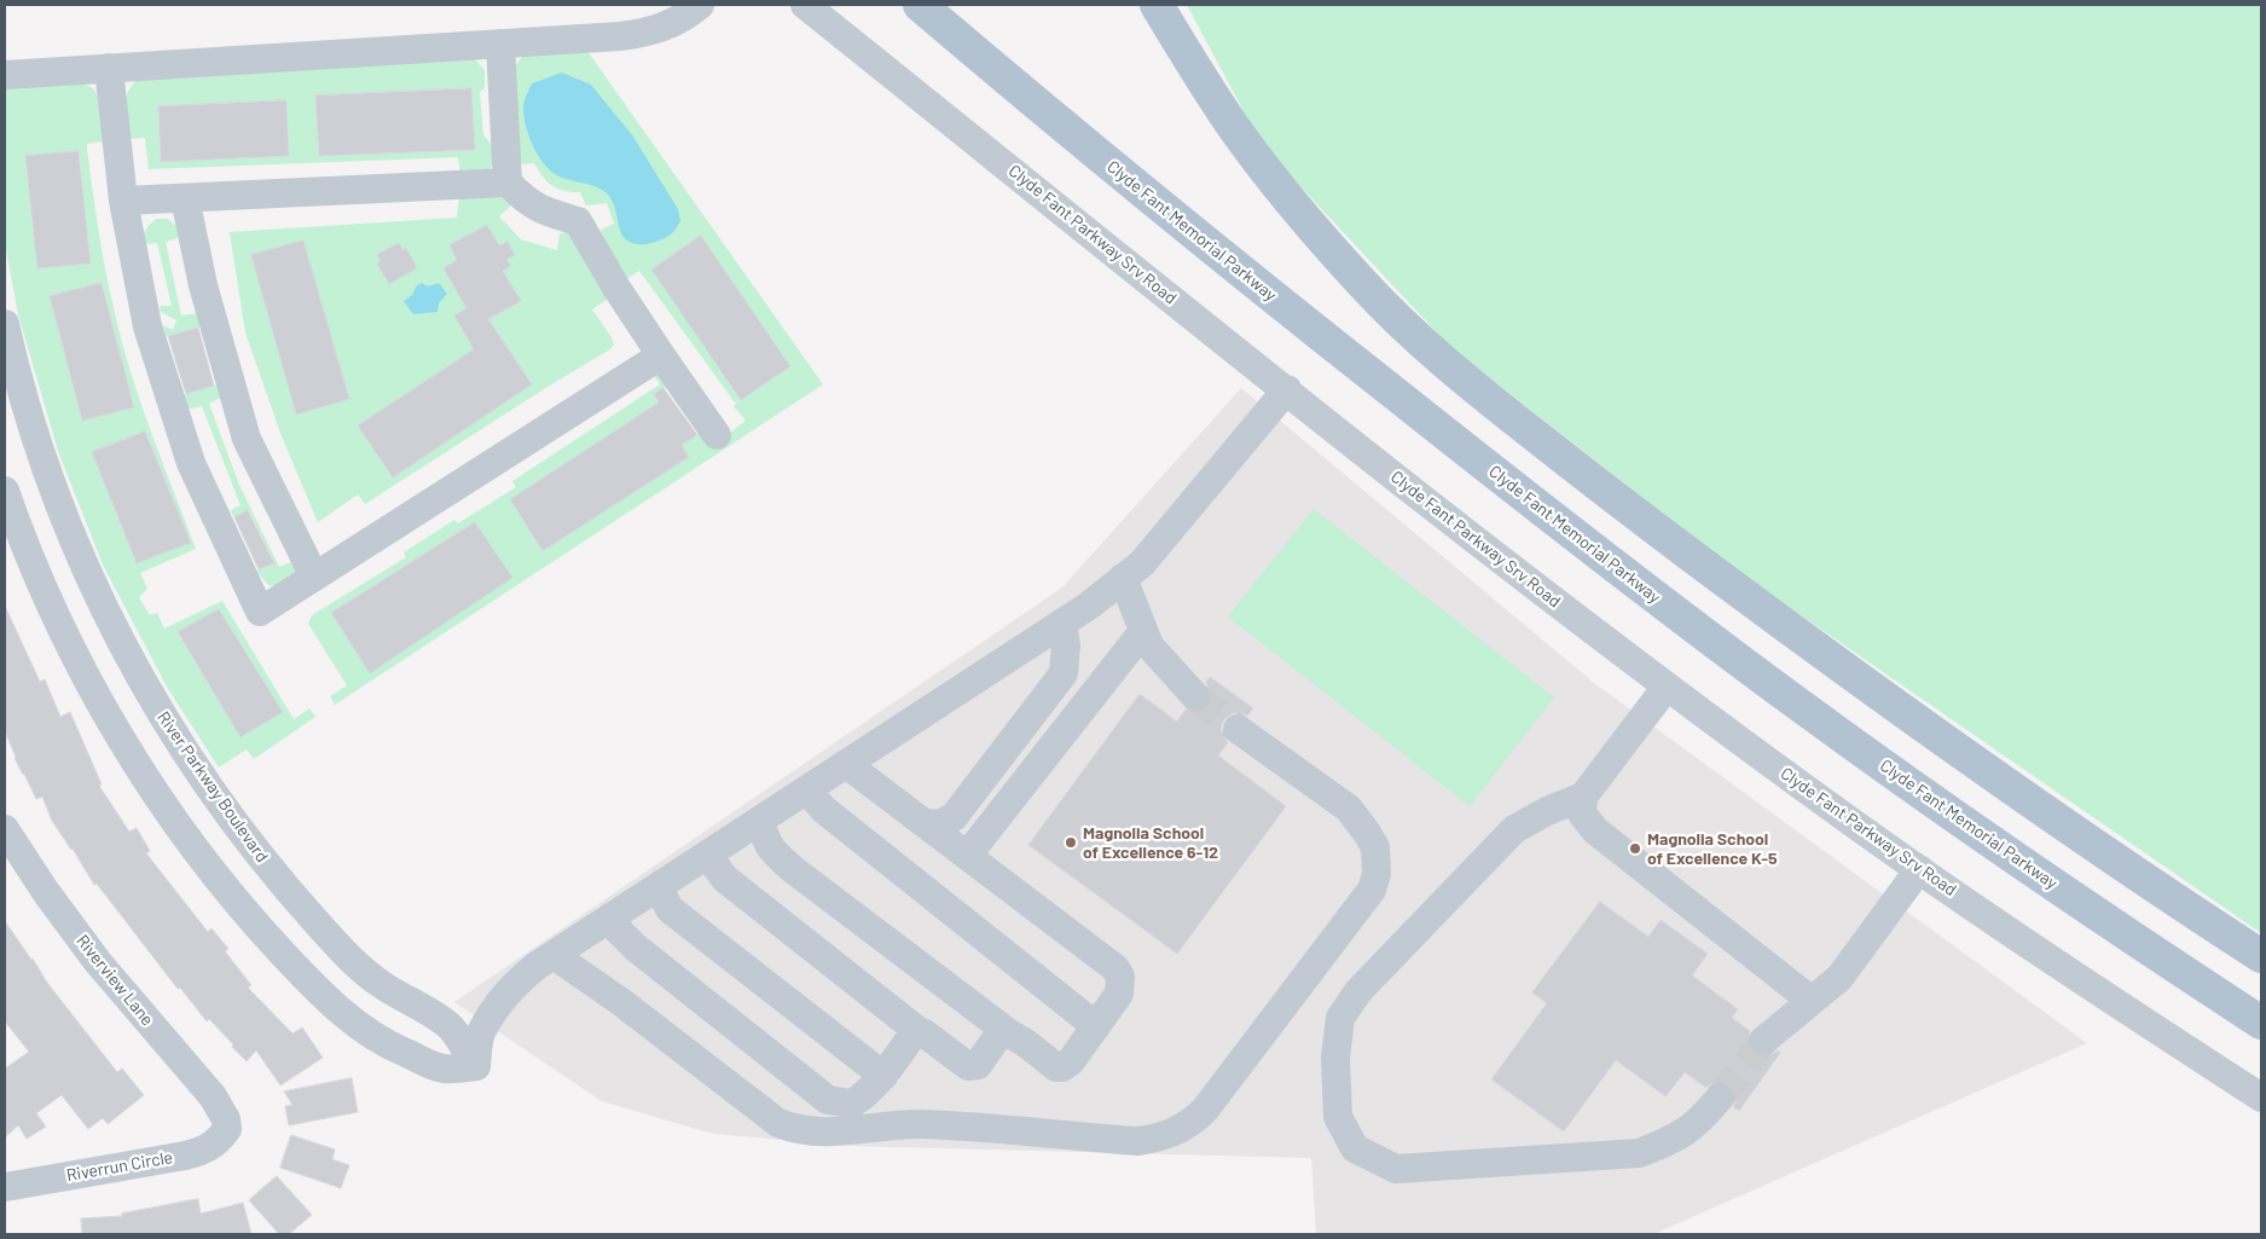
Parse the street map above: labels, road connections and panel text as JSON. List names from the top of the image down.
{
  "streets": {
    "main road": ["Clyde Fant Memorial Parkway"],
    "street": [
      "Clyde Fant Parkway Srv Road",
      "River Parkway Boulevard",
      "Riverview Lane",
      "Riverrun Circle"
    ]
  },
  "crossings": [
    ["Riverview Lane", "Riverrun Circle"]
  ],
  "places": ["Magnolia School of Excellence 6-12", "Magnolia School of Excellence K-5"]
}
